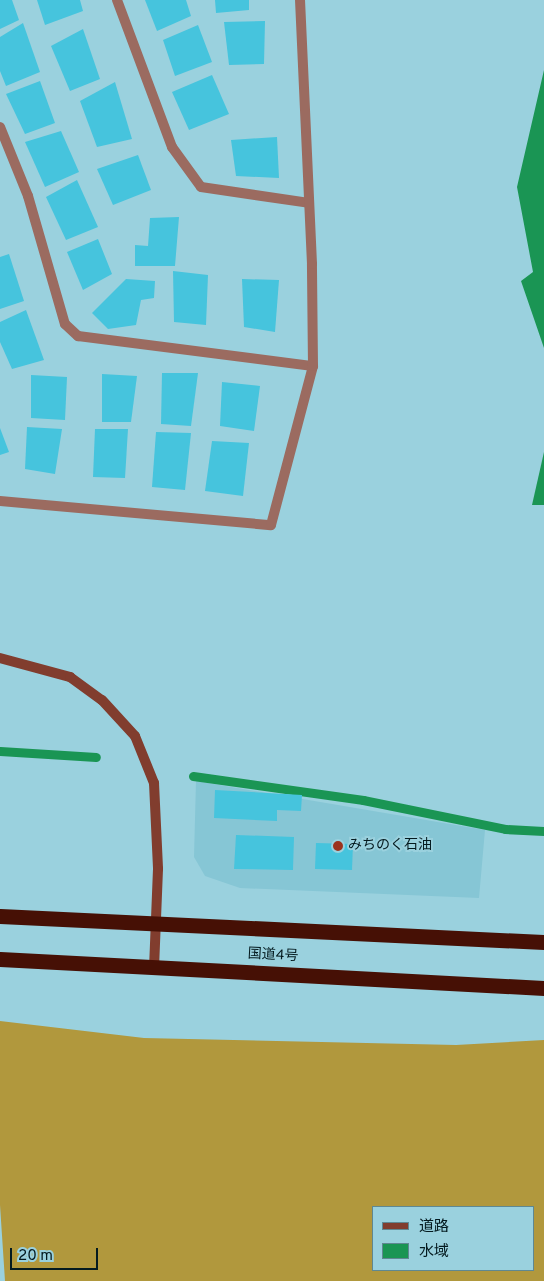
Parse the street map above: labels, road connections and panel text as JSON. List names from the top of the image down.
{
  "streets": {
    "highway": ["国道4号"]
  },
  "places": ["みちのく石油"],
  "legend": ["道路", "水域"],
  "scale_bar": "20 m"
}
